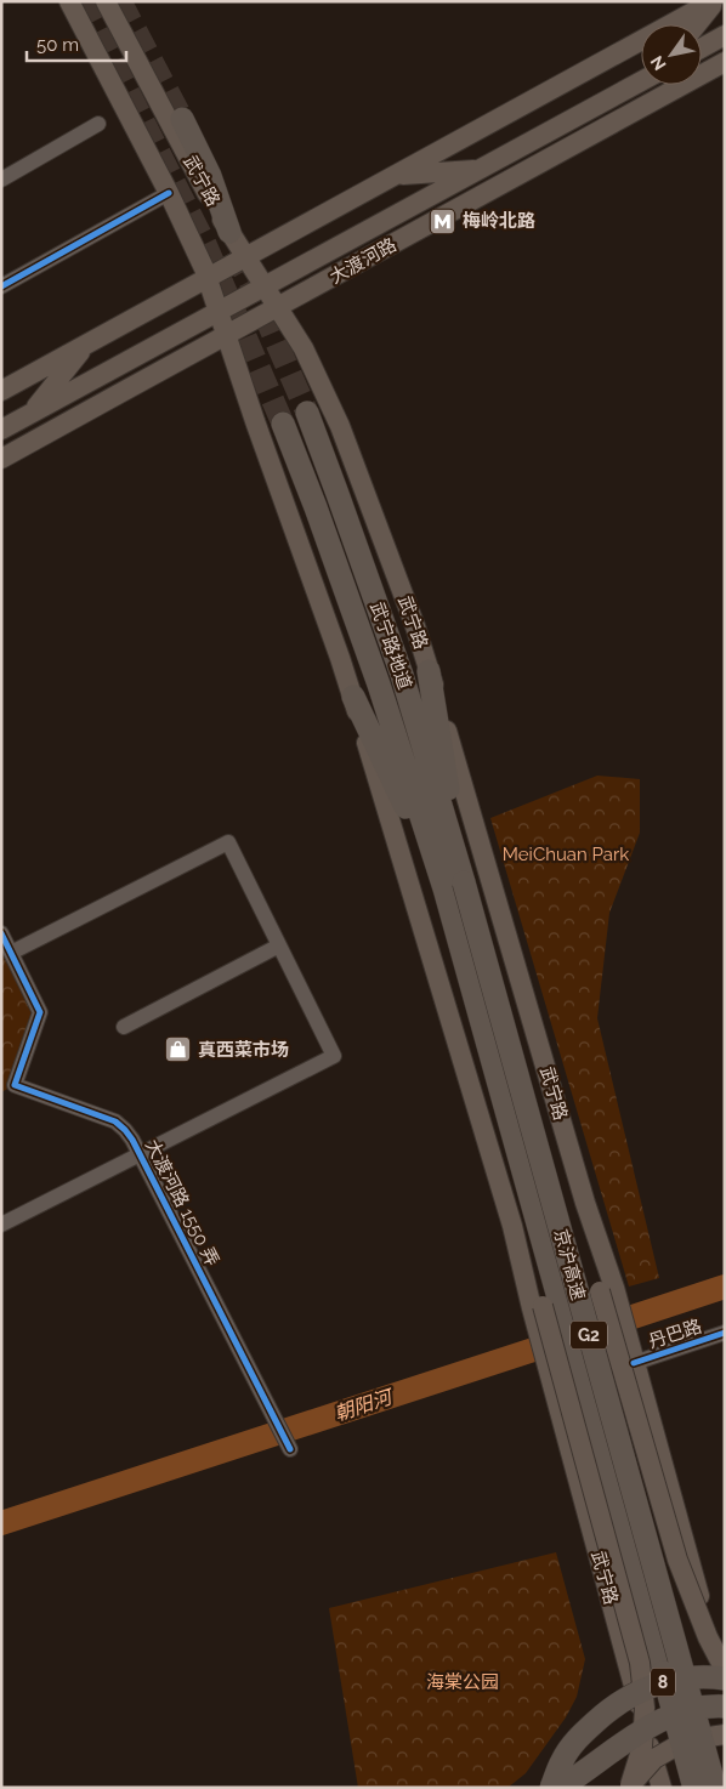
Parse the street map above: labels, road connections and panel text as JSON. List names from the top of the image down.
{
  "streets": {
    "highway": [
      "武宁路地道",
      "京沪高速",
      "G2",
      "8"
    ],
    "main road": ["武宁路", "大渡河路"],
    "street": ["大渡河路 1550 弄", "丹巴路"]
  },
  "crossings": [
    ["武宁路", "大渡河路"],
    ["武宁路地道", "京沪高速"]
  ],
  "water": ["朝阳河"],
  "parks": ["MeiChuan Park", "海棠公园"],
  "places": {
    "metro station": ["梅岭北路"],
    "shop": ["真西菜市场"]
  },
  "scale_bar": "50 m",
  "north": "bottom left"
}
